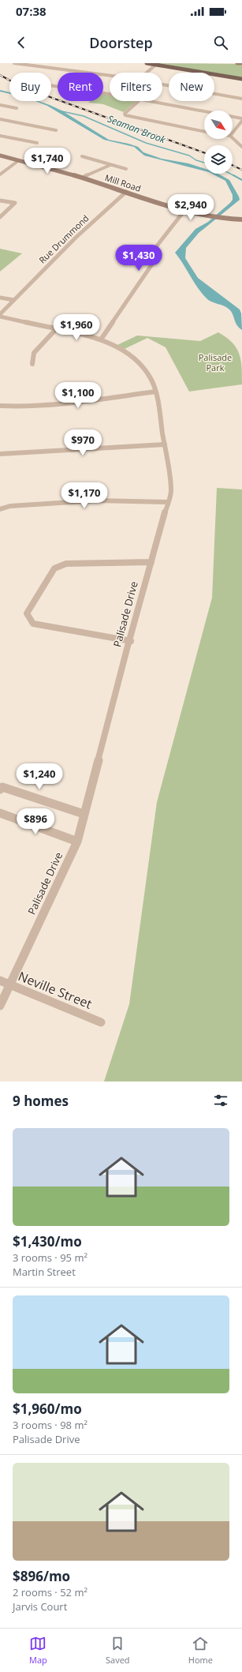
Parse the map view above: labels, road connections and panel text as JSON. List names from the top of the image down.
{
  "streets": {
    "street": [
      "Mill Road",
      "Rue Drummond",
      "Palisade Drive",
      "Neville Street"
    ]
  },
  "crossings": [
    ["Mill Road", "Rue Drummond"],
    ["Palisade Drive", "Neville Street"]
  ],
  "water": ["Seaman Brook"],
  "parks": ["Palisade Park"],
  "north": "bottom right",
  "page": {
    "status": "07:38",
    "header": "Doorstep",
    "chip": [
      "Buy",
      "Rent",
      "Filters",
      "New"
    ],
    "price": [
      "$1,740",
      "$2,940",
      "$1,430",
      "$1,960",
      "$1,100",
      "$970",
      "$1,170",
      "$1,240",
      "$896"
    ],
    "heading": "9 homes",
    "list": [
      {
        "name": "$1,430/mo",
        "note": "3 rooms · 95 m² · Martin Street"
      },
      {
        "name": "$1,960/mo",
        "note": "3 rooms · 98 m² · Palisade Drive"
      },
      {
        "name": "$896/mo",
        "note": "2 rooms · 52 m² · Jarvis Court"
      }
    ],
    "tabs": ["Map", "Saved", "Home"]
  }
}
